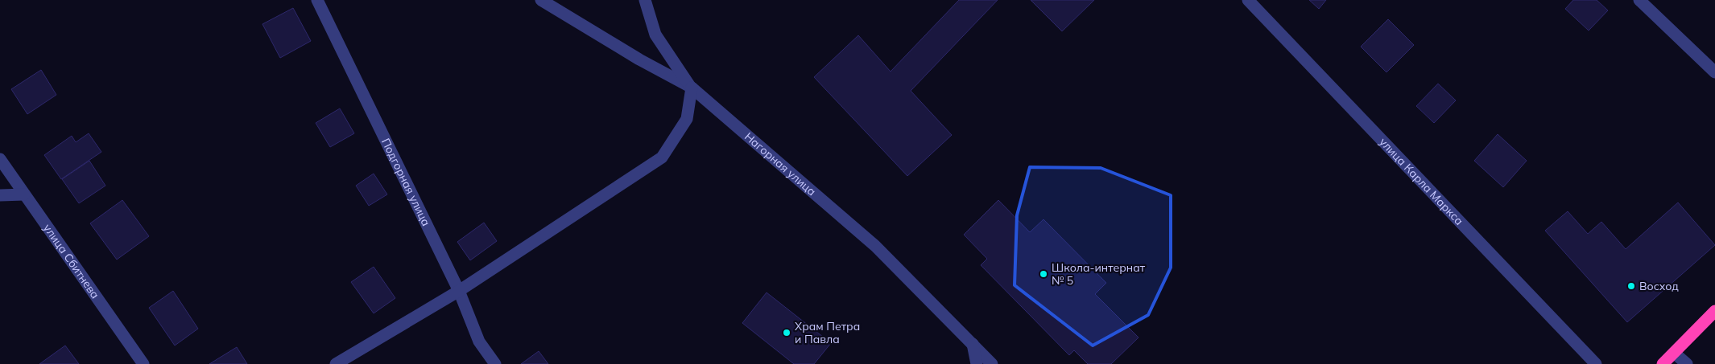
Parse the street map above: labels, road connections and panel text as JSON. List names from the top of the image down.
{
  "streets": {
    "street": [
      "Нагорная улица",
      "улица Карла Маркса",
      "Подгорная улица",
      "улица Сбитнева"
    ]
  },
  "places": ["Школа-интернат № 5", "Восход", "Храм Петра и Павла"]
}
